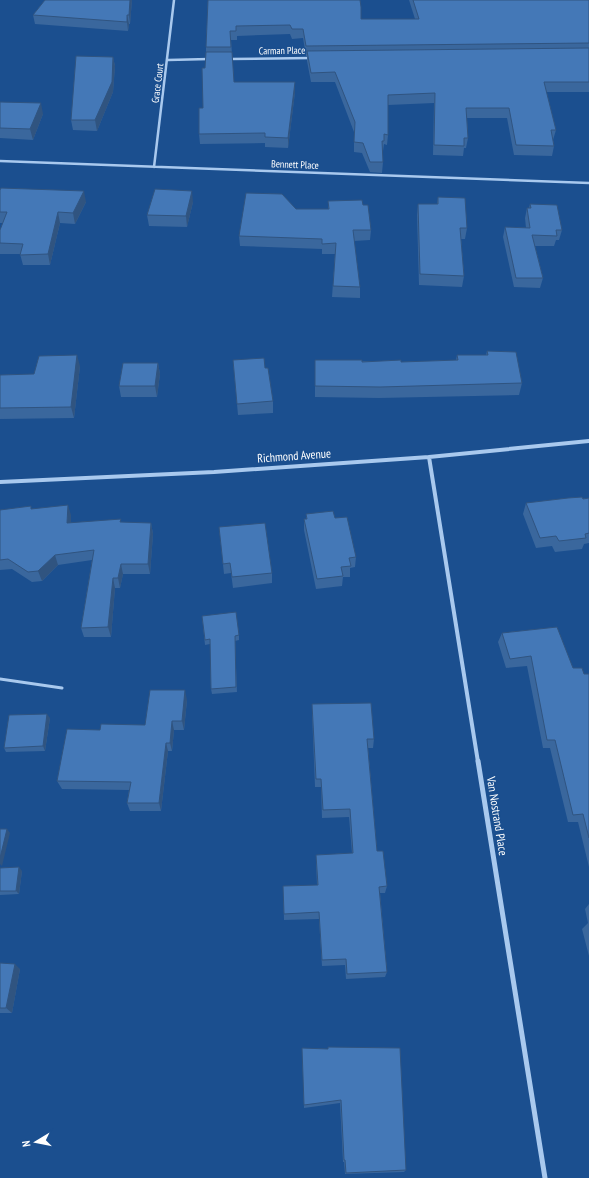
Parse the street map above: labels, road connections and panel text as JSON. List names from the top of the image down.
{
  "streets": {
    "street": [
      "Carman Place",
      "Grace Court",
      "Bennett Place",
      "Richmond Avenue",
      "Van Nostrand Place"
    ]
  },
  "crossings": [
    ["Grace Court", "Bennett Place"],
    ["Richmond Avenue", "Van Nostrand Place"]
  ],
  "north": "left"
}
